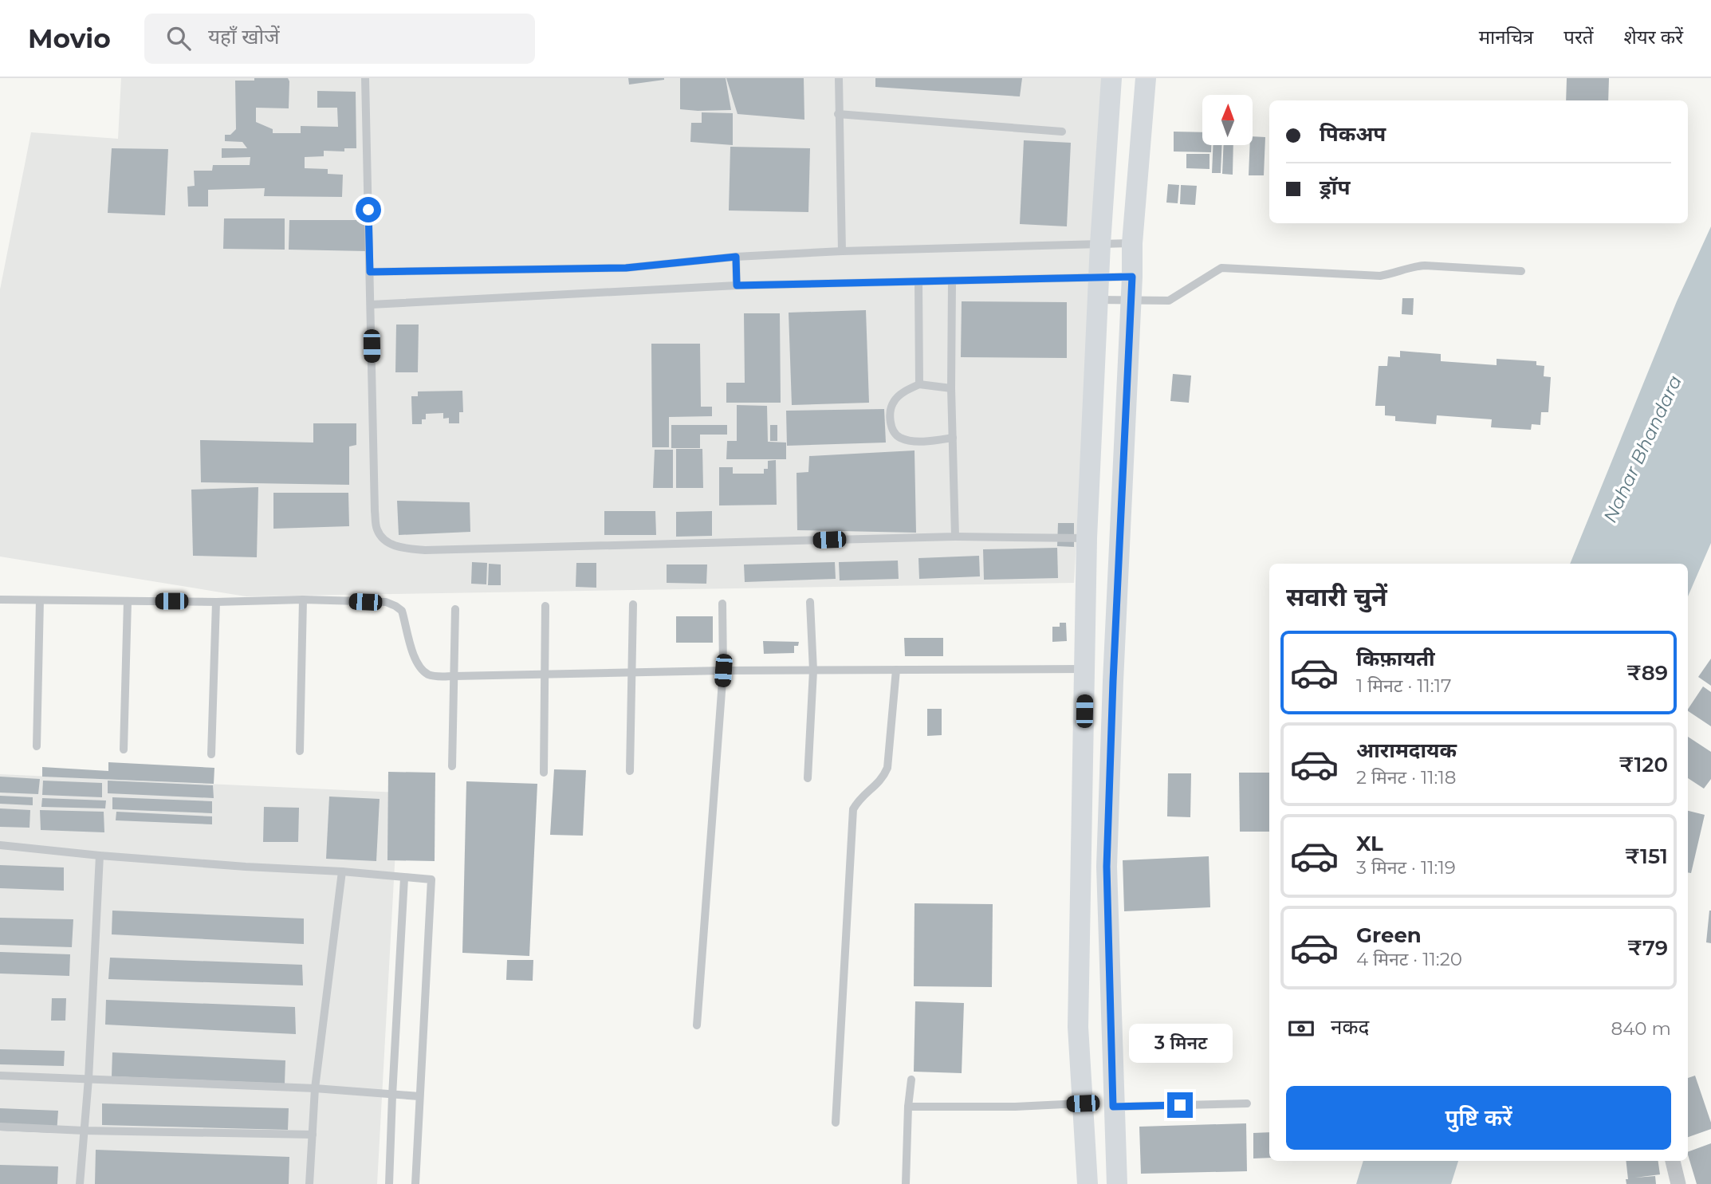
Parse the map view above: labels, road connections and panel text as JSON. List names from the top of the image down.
{
  "water": ["Nahar Bhandara"],
  "north": "top",
  "page": {
    "header": "Movio",
    "search": "यहाँ खोजें",
    "nav": ["मानचित्र", "परतें", "शेयर करें"],
    "banner": ["पिकअप", "ड्रॉप"],
    "heading": "सवारी चुनें",
    "list": [
      {
        "name": "किफ़ायती",
        "note": "1 मिनट · 11:17",
        "value": "₹89"
      },
      {
        "name": "आरामदायक",
        "note": "2 मिनट · 11:18",
        "value": "₹120"
      },
      {
        "name": "XL",
        "note": "3 मिनट · 11:19",
        "value": "₹151"
      },
      {
        "name": "Green",
        "note": "4 मिनट · 11:20",
        "value": "₹79"
      }
    ],
    "pay": ["नकद", "840 m"],
    "bubble": "3 मिनट",
    "buttons": "पुष्टि करें"
  }
}
